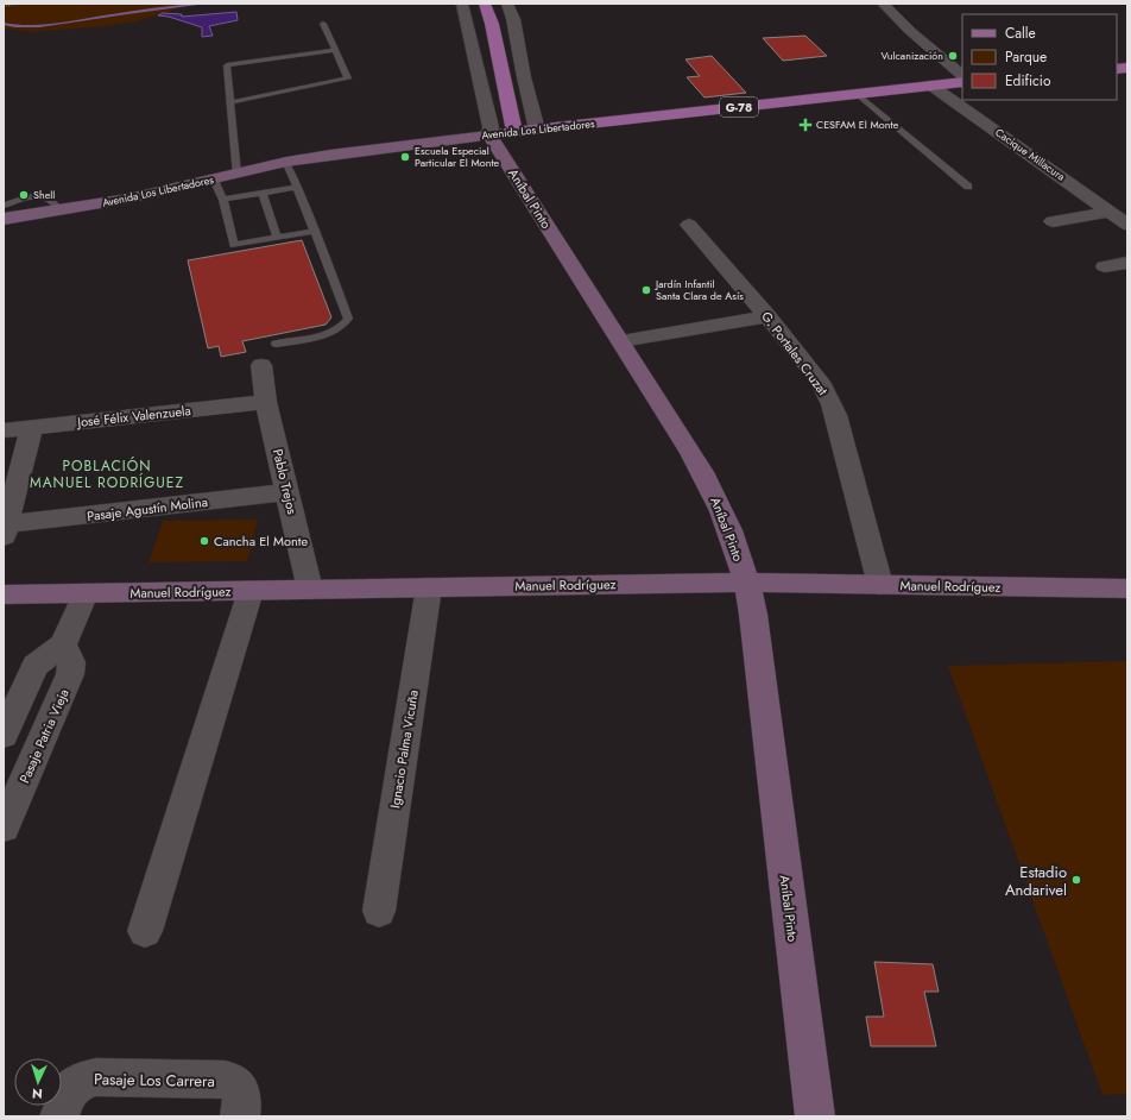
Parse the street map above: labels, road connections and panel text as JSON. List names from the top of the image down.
{
  "streets": {
    "main road": ["G-78", "Avenida Los Libertadores"],
    "street": [
      "Cacique Millacura",
      "Aníbal Pinto",
      "G. Portales Cruzat",
      "José Félix Valenzuela",
      "Pablo Trejos",
      "Pasaje Agustín Molina",
      "Manuel Rodríguez",
      "Pasaje Patria Vieja",
      "Ignacio Palma Vicuña",
      "Pasaje Los Carrera"
    ]
  },
  "crossings": [
    ["Avenida Los Libertadores", "Cacique Millacura"],
    ["Avenida Los Libertadores", "Aníbal Pinto"],
    ["Aníbal Pinto", "Manuel Rodríguez"],
    ["G. Portales Cruzat", "Manuel Rodríguez"],
    ["José Félix Valenzuela", "Pablo Trejos"],
    ["Pablo Trejos", "Pasaje Agustín Molina"],
    ["Pablo Trejos", "Manuel Rodríguez"],
    ["Manuel Rodríguez", "Ignacio Palma Vicuña"]
  ],
  "districts": ["POBLACIÓN MANUEL RODRÍGUEZ"],
  "places": {
    "other": [
      "Vulcanización",
      "Escuela Especial Particular El Monte",
      "Shell",
      "Jardín Infantil Santa Clara de Asís",
      "Cancha El Monte",
      "Estadio Andarivel"
    ],
    "health": ["CESFAM El Monte"]
  },
  "legend": ["Calle", "Parque", "Edificio"],
  "north": "bottom"
}
